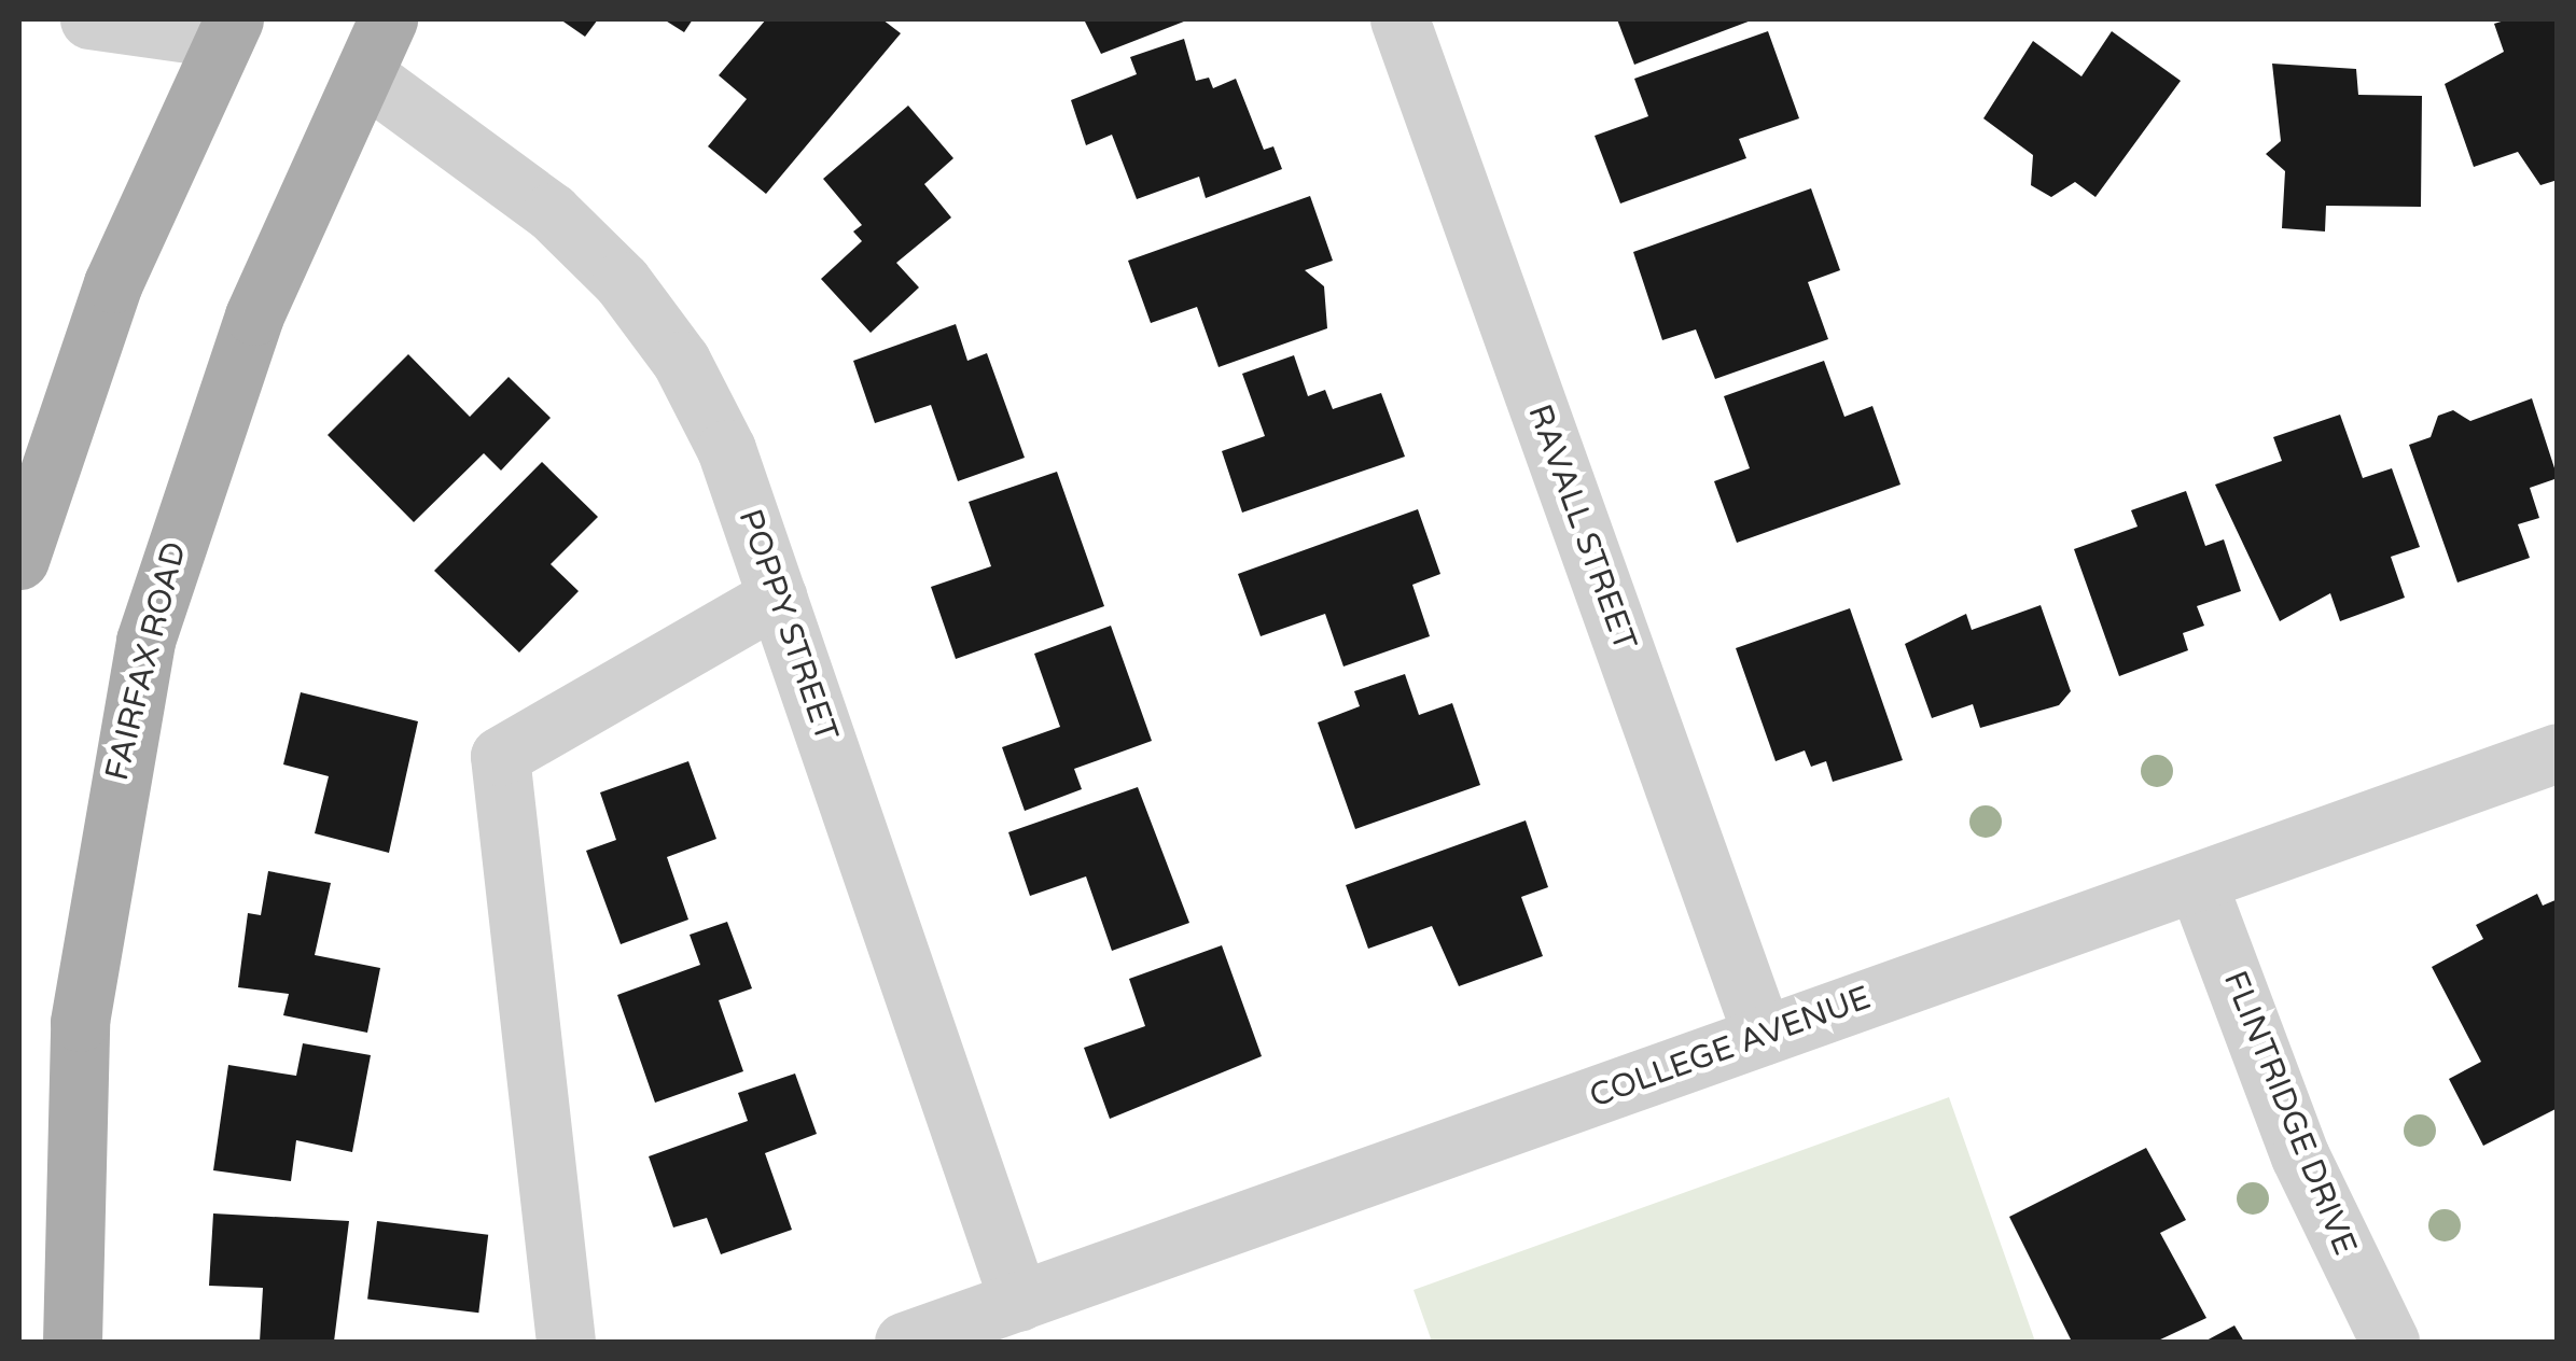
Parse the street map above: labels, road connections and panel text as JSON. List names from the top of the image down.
{
  "streets": {
    "main road": ["FAIRFAX ROAD"],
    "street": [
      "RAVALL STREET",
      "POPPY STREET",
      "COLLEGE AVENUE",
      "FLINTRIDGE DRIVE"
    ]
  },
  "crossings": [
    ["RAVALL STREET", "COLLEGE AVENUE"],
    ["POPPY STREET", "FAIRFAX ROAD"],
    ["POPPY STREET", "COLLEGE AVENUE"],
    ["COLLEGE AVENUE", "FLINTRIDGE DRIVE"]
  ]
}
